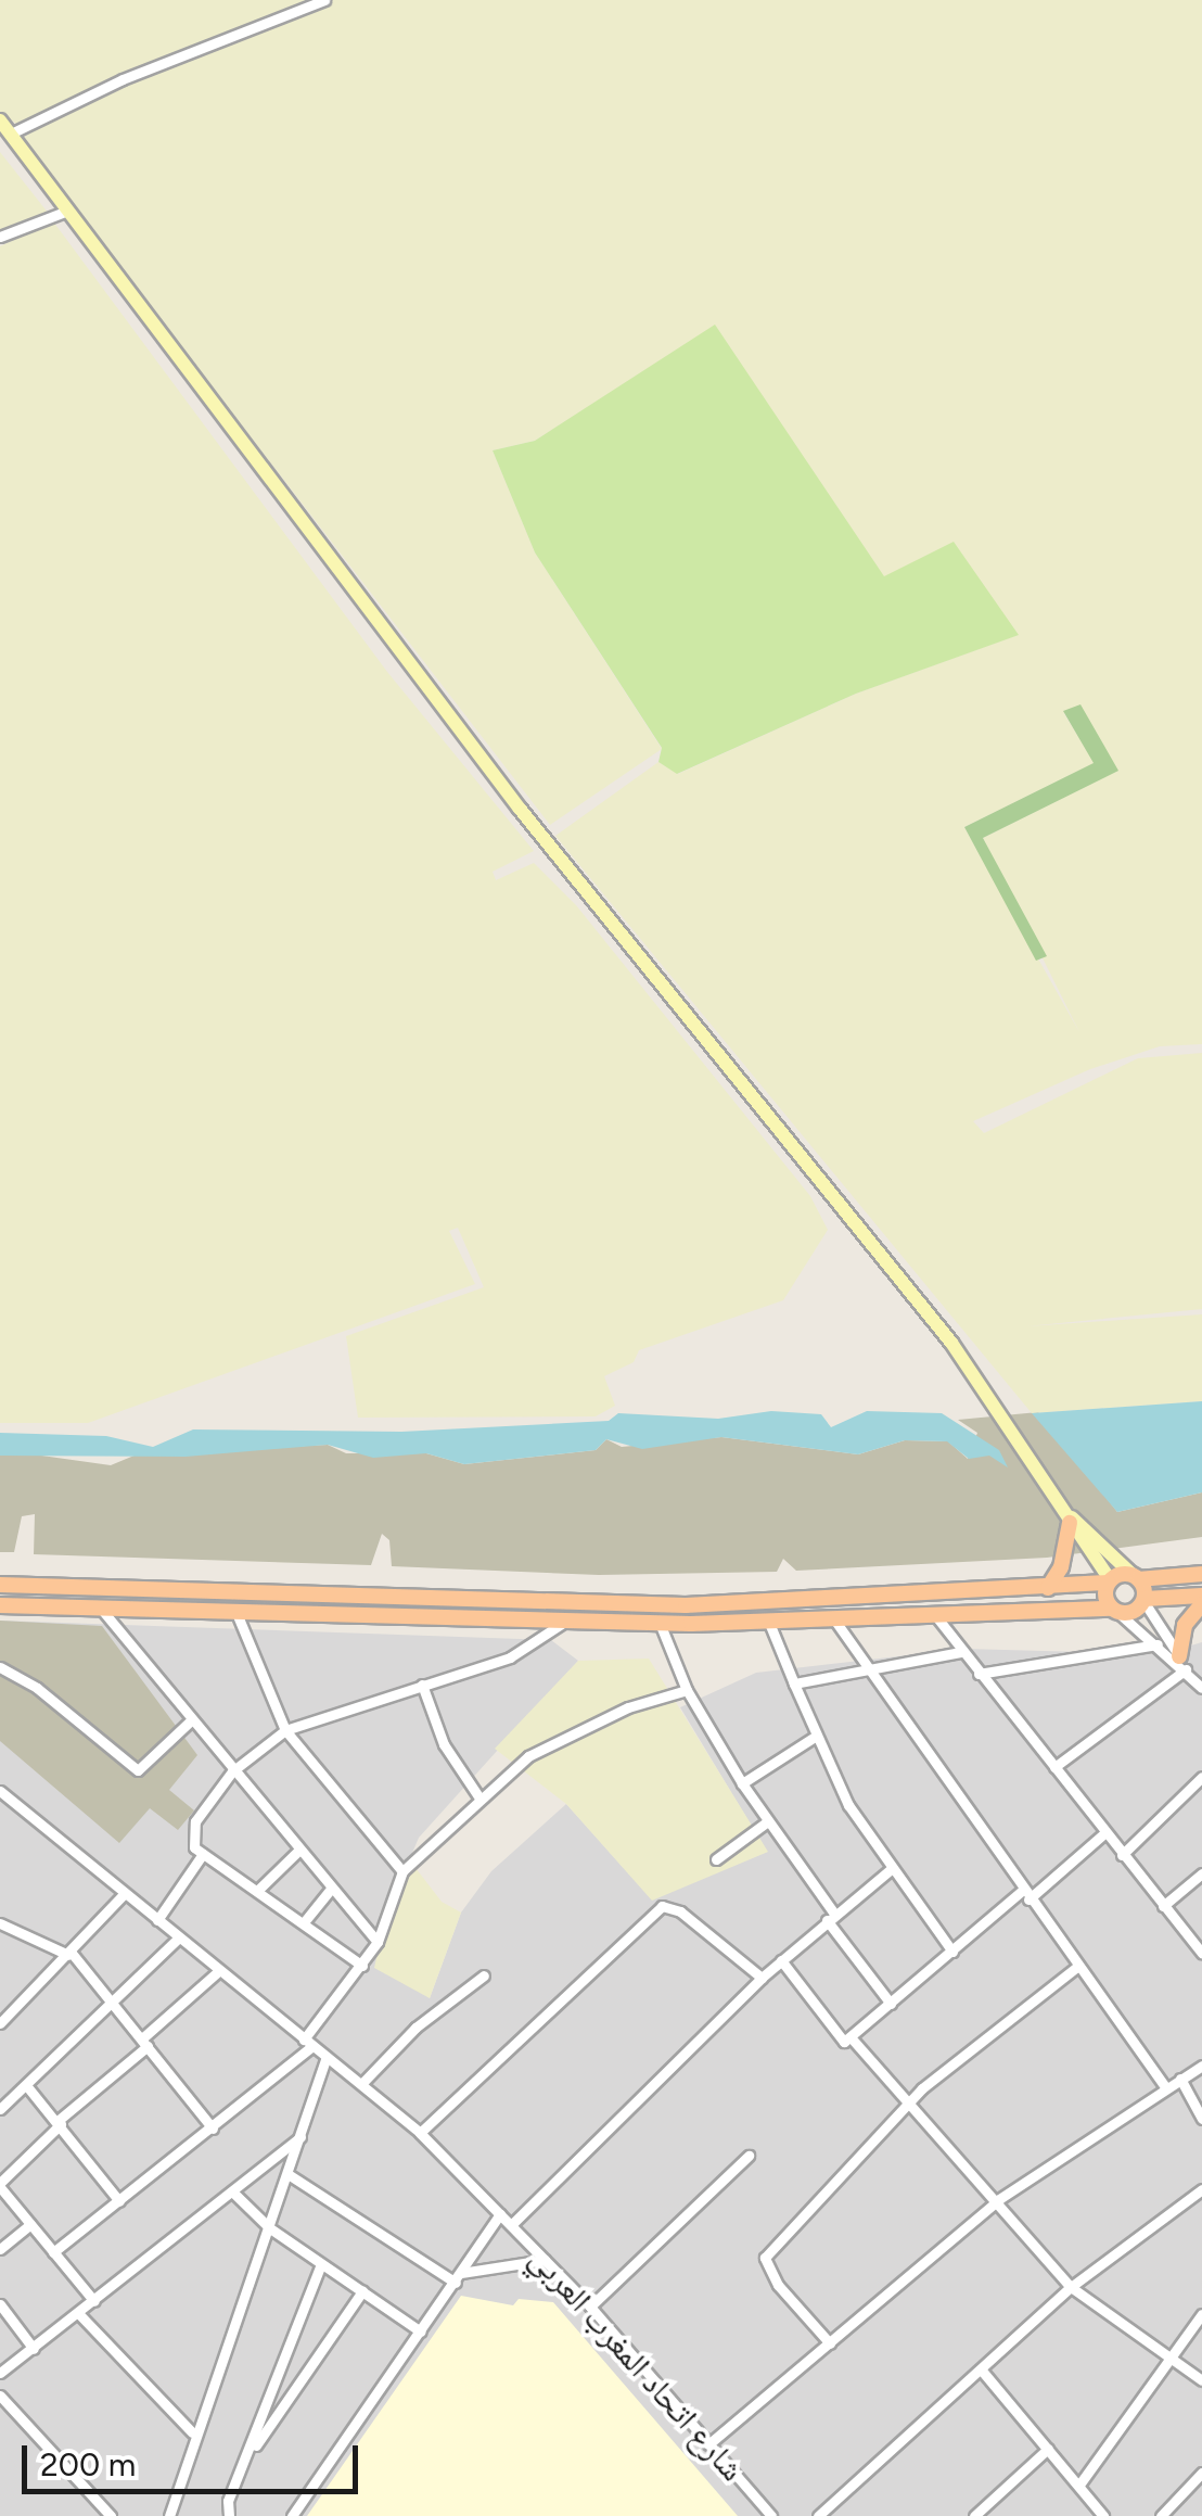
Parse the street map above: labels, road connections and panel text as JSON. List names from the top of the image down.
{
  "streets": {
    "street": ["شارع اتحاد المغرب العربي"]
  },
  "scale_bar": "200 m"
}
